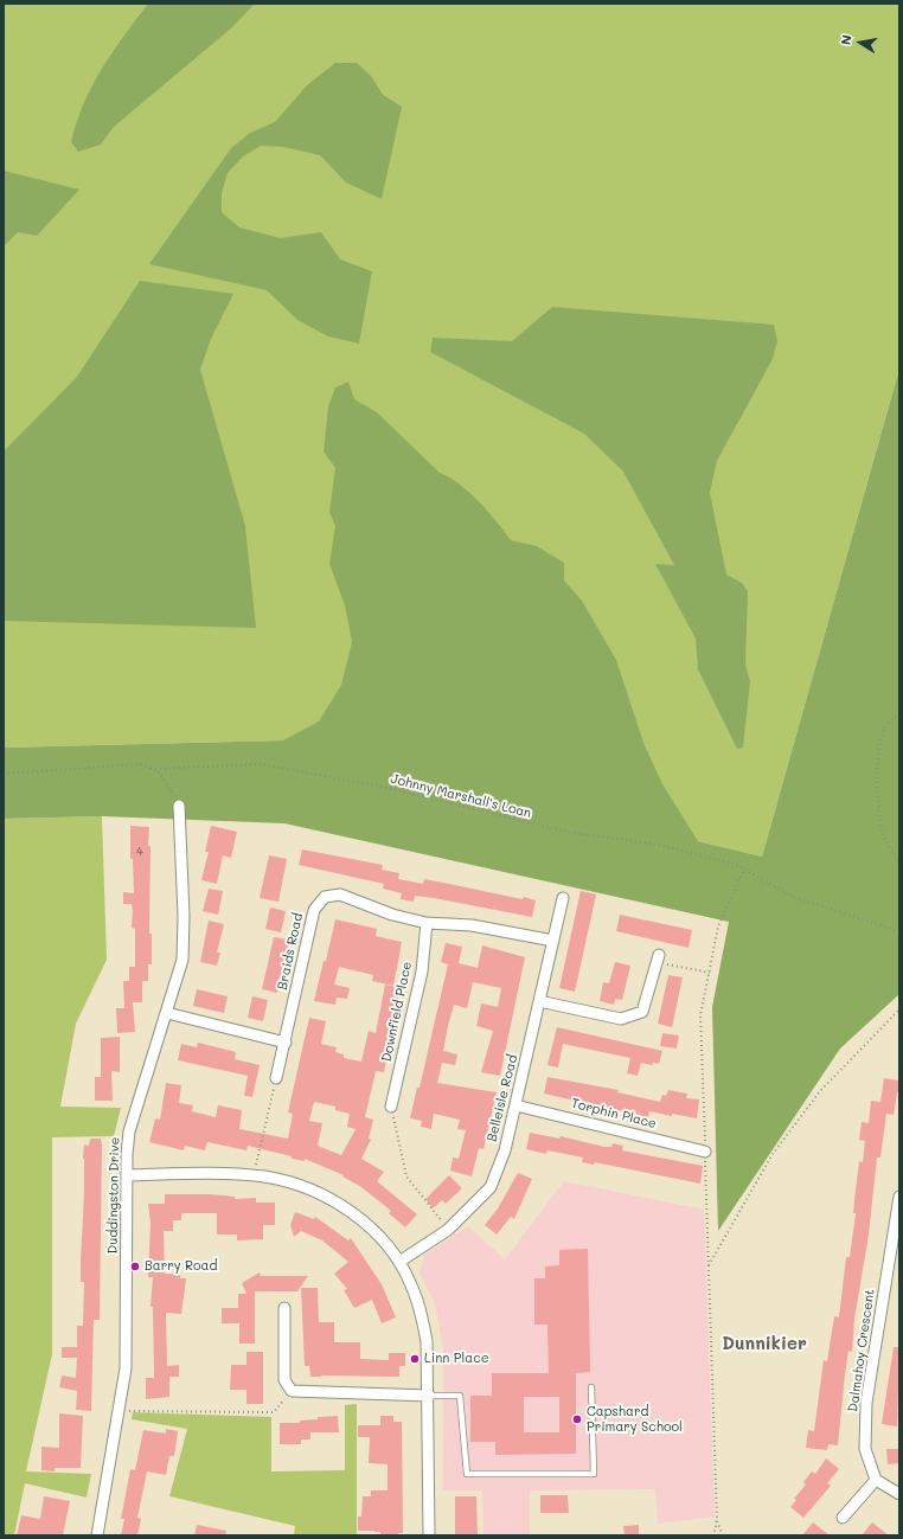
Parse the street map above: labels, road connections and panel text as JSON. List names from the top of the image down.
{
  "streets": {
    "street": [
      "Braids Road",
      "Downfield Place",
      "Belleisle Road",
      "Torphin Place",
      "Duddingston Drive",
      "Dalmahoy Crescent"
    ],
    "path": ["Johnny Marshall's Loan"]
  },
  "crossings": [
    ["Braids Road", "Downfield Place"],
    ["Braids Road", "Belleisle Road"],
    ["Belleisle Road", "Torphin Place"]
  ],
  "districts": ["Dunnikier"],
  "places": ["Barry Road", "Linn Place", "Capshard Primary School"],
  "house_numbers": ["4"],
  "north": "left"
}
